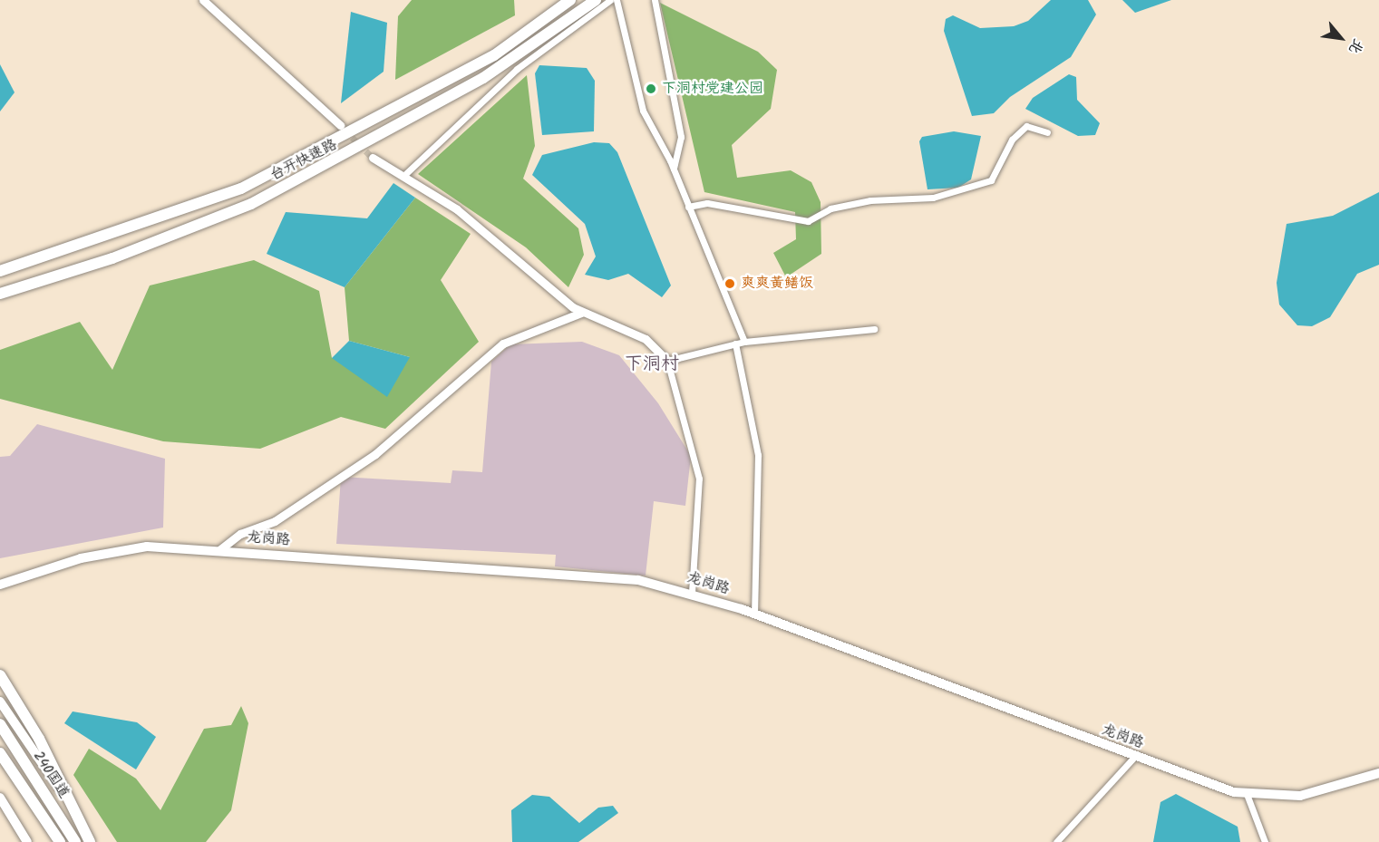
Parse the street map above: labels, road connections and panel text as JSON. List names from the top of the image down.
{
  "streets": {
    "highway": ["台开快速路", "240国道"],
    "main road": ["龙岗路"]
  },
  "districts": ["下洞村"],
  "places": ["下洞村党建公园", "爽爽黄鳝饭"],
  "north": "bottom right"
}
